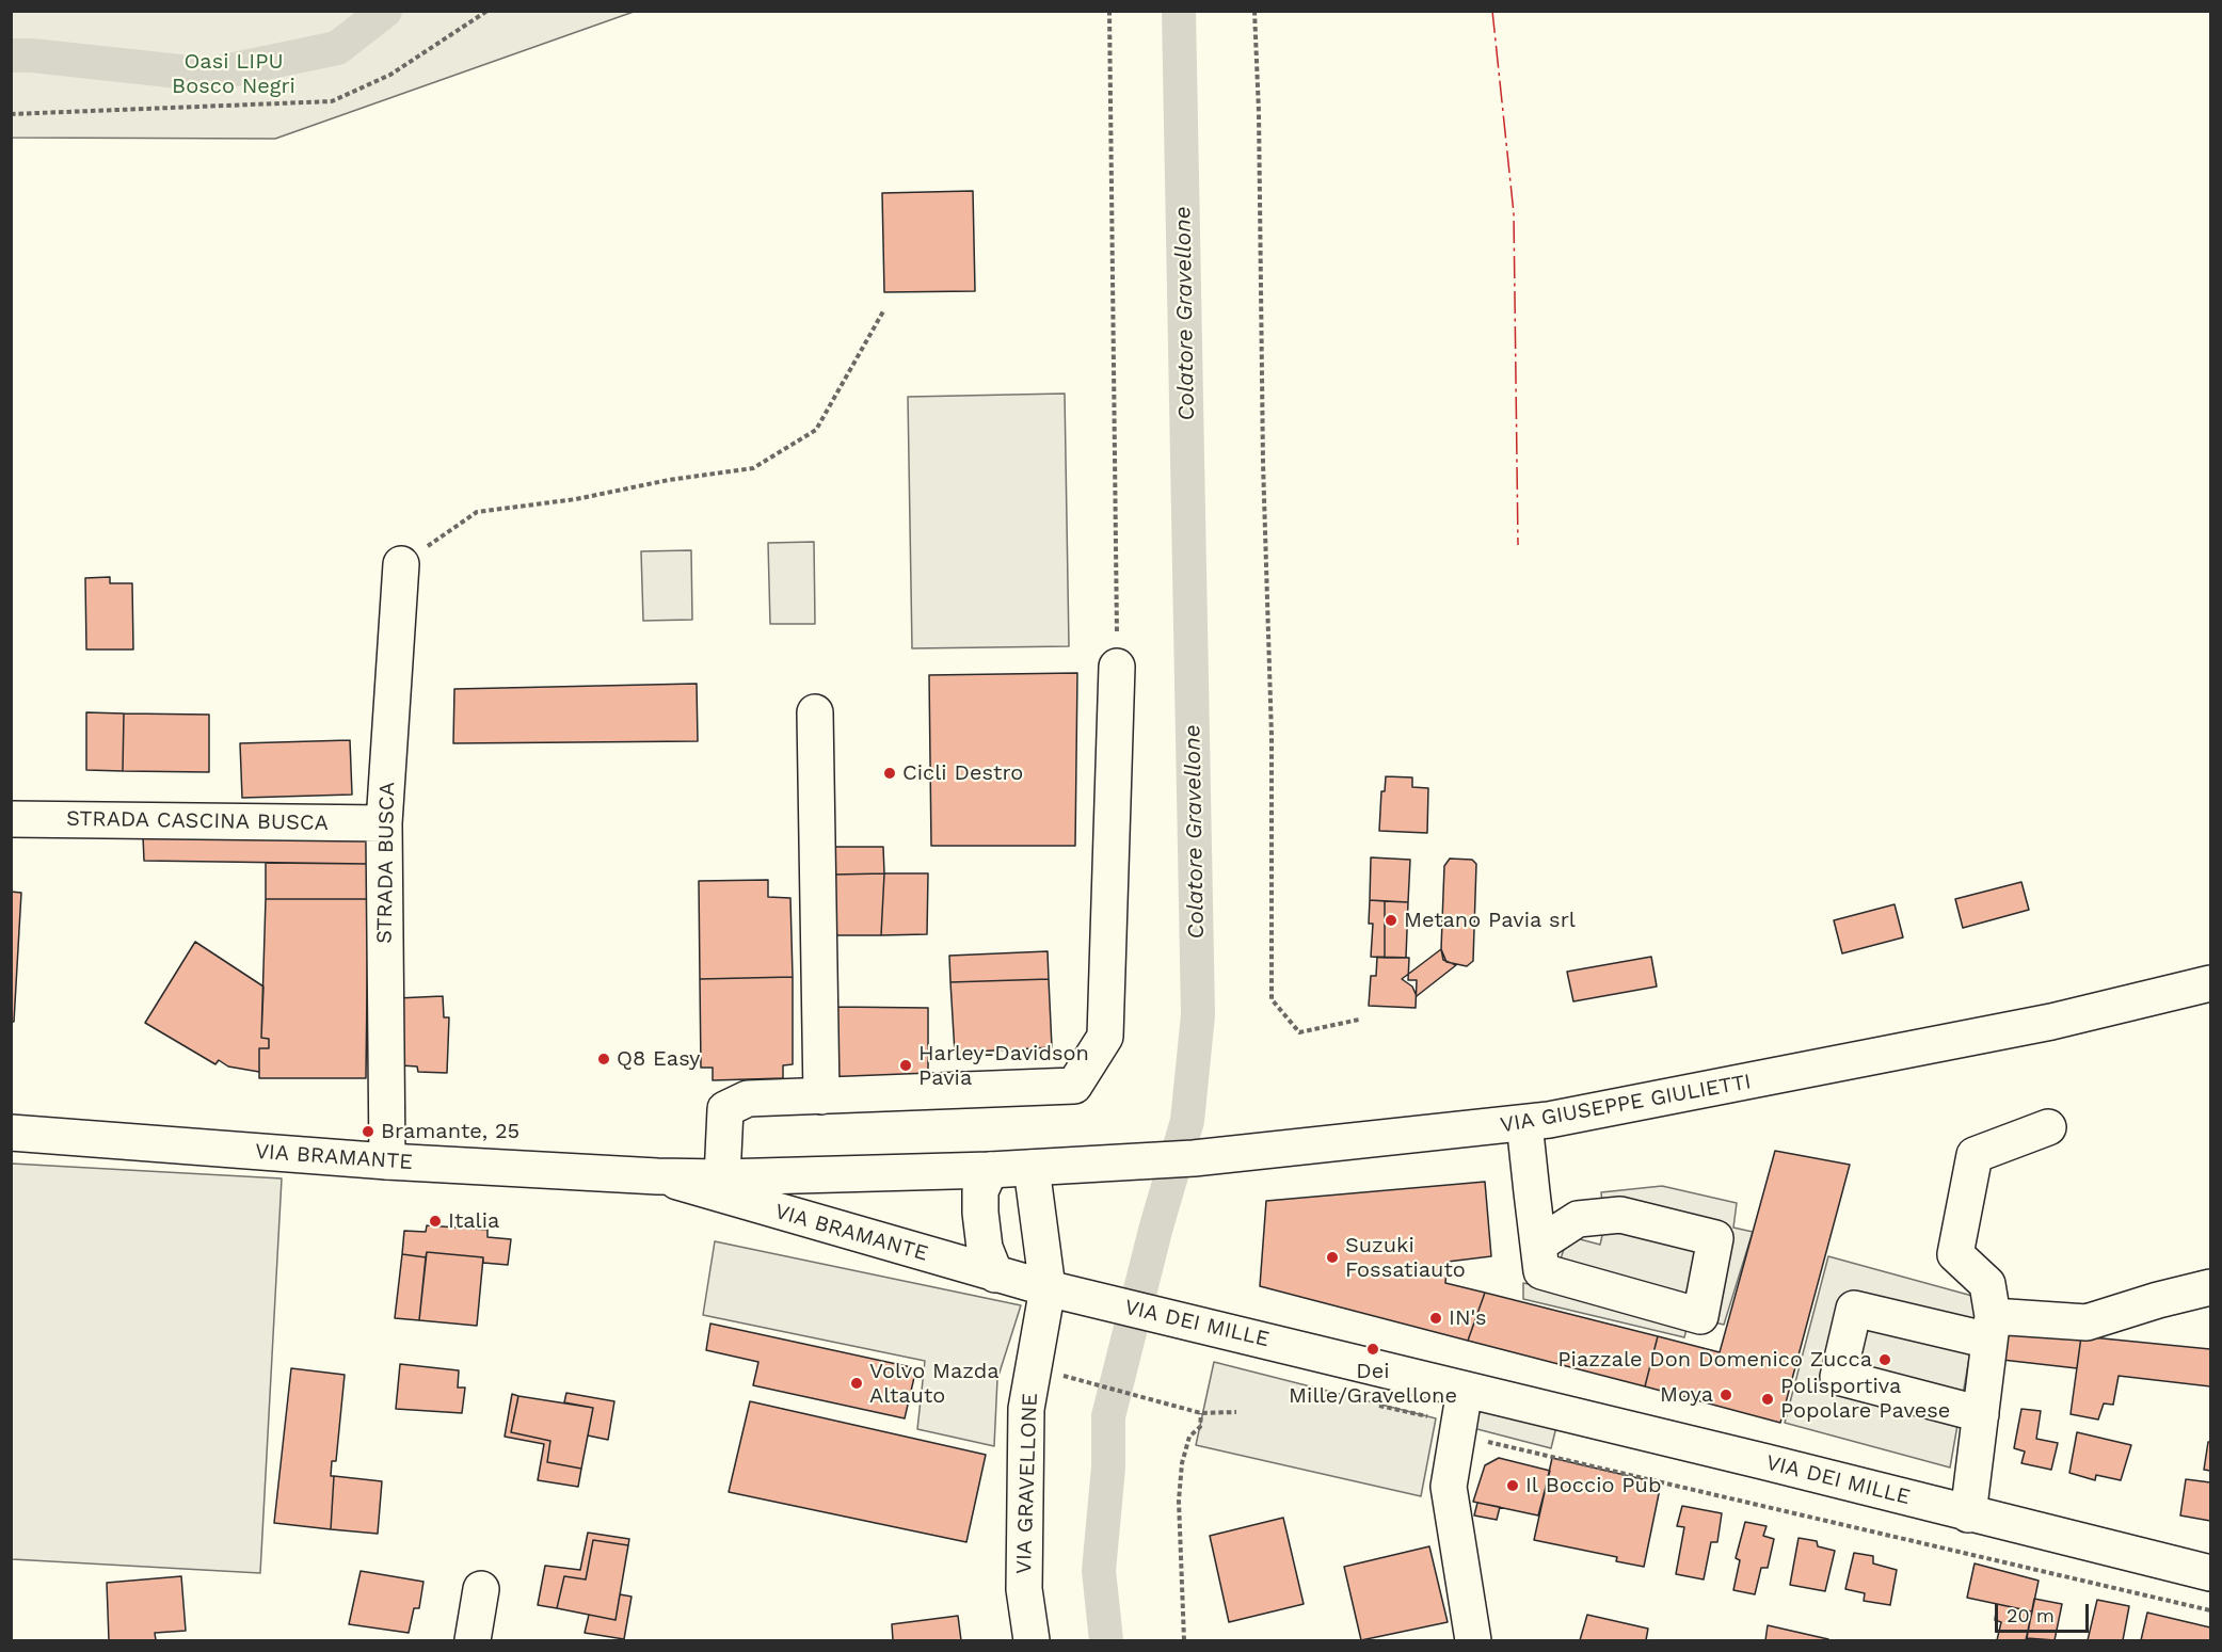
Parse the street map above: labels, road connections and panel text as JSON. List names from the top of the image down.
{
  "streets": {
    "street": [
      "STRADA CASCINA BUSCA",
      "STRADA BUSCA",
      "VIA GIUSEPPE GIULIETTI",
      "VIA BRAMANTE",
      "VIA DEI MILLE",
      "VIA GRAVELLONE"
    ]
  },
  "crossings": [
    ["STRADA CASCINA BUSCA", "STRADA BUSCA"],
    ["STRADA BUSCA", "VIA BRAMANTE"],
    ["VIA GIUSEPPE GIULIETTI", "VIA BRAMANTE"],
    ["VIA BRAMANTE", "VIA DEI MILLE"],
    ["VIA BRAMANTE", "VIA GRAVELLONE"],
    ["VIA DEI MILLE", "VIA GRAVELLONE"]
  ],
  "water": ["Colatore Gravellone"],
  "parks": ["Oasi LIPU Bosco Negri"],
  "places": [
    "Cicli Destro",
    "Metano Pavia srl",
    "Q8 Easy",
    "Harley-Davidson Pavia",
    "Bramante, 25",
    "Italia",
    "Suzuki Fossatiauto",
    "IN's",
    "Dei Mille/Gravellone",
    "Piazzale Don Domenico Zucca",
    "Volvo Mazda Altauto",
    "Moya",
    "Polisportiva Popolare Pavese",
    "Il Boccio Pub"
  ],
  "scale_bar": "20 m"
}
